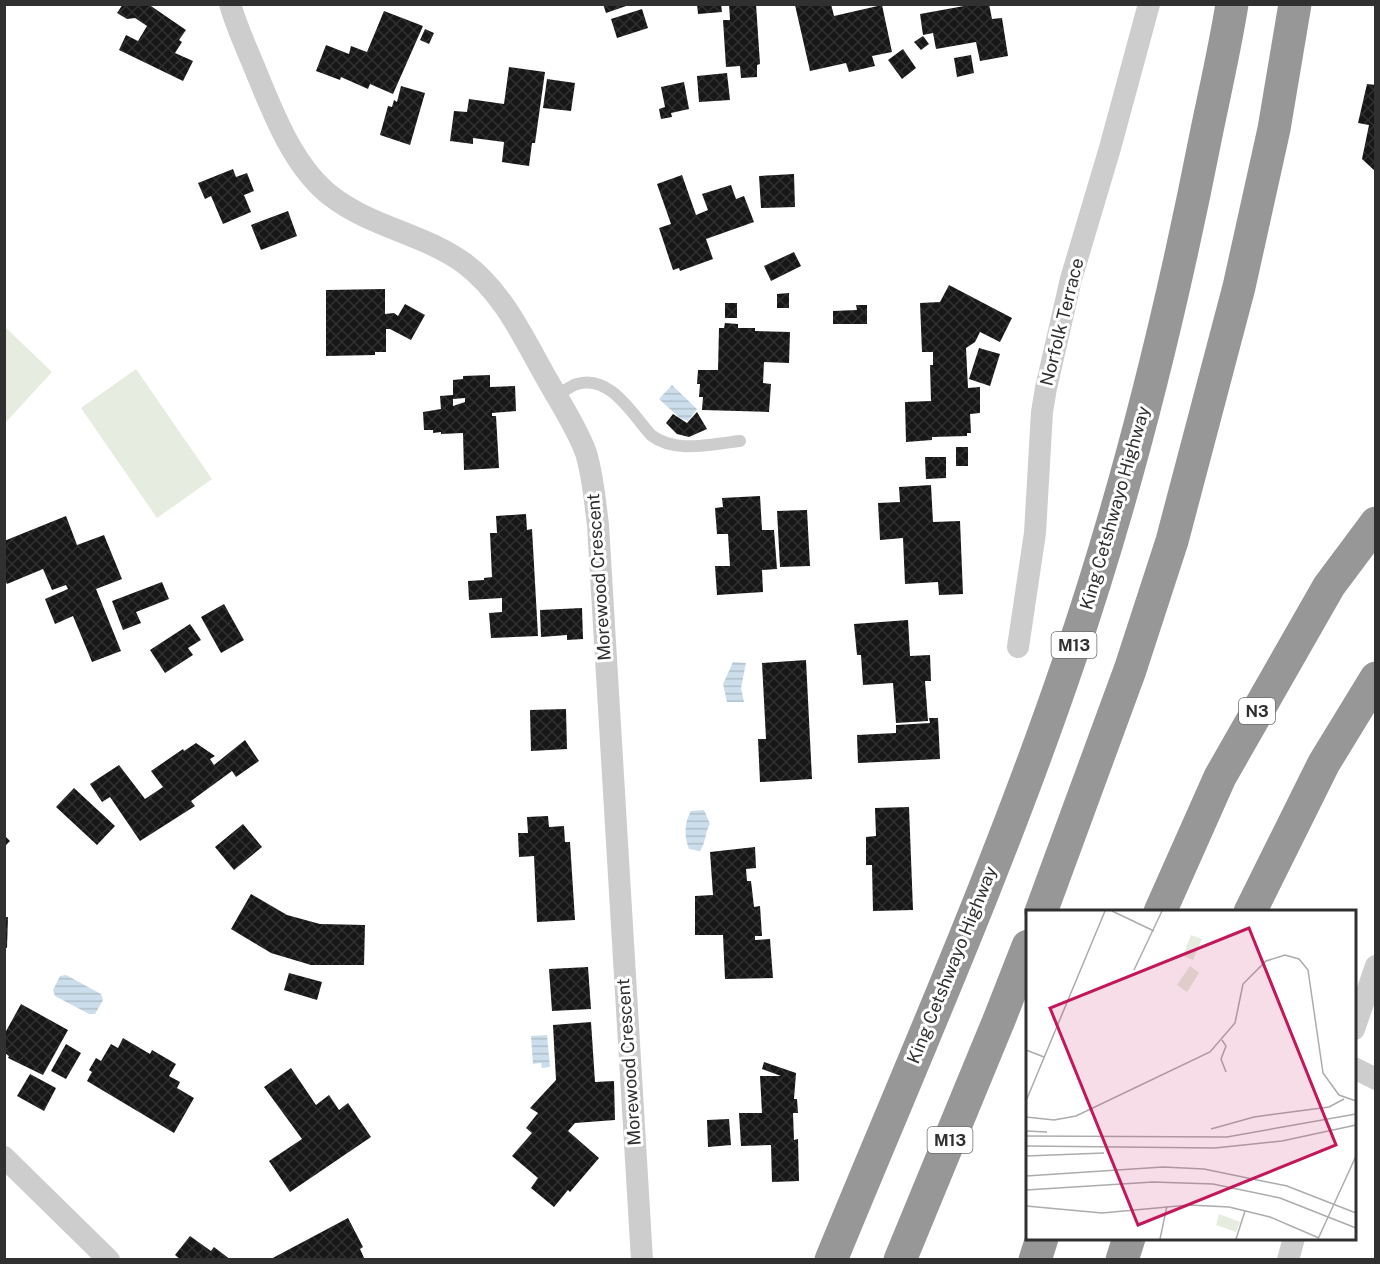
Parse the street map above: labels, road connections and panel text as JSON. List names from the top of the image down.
{
  "streets": {
    "highway": ["King Cetshwayo Highway", "M13", "N3"],
    "street": ["Norfolk Terrace", "Morewood Crescent"]
  }
}
